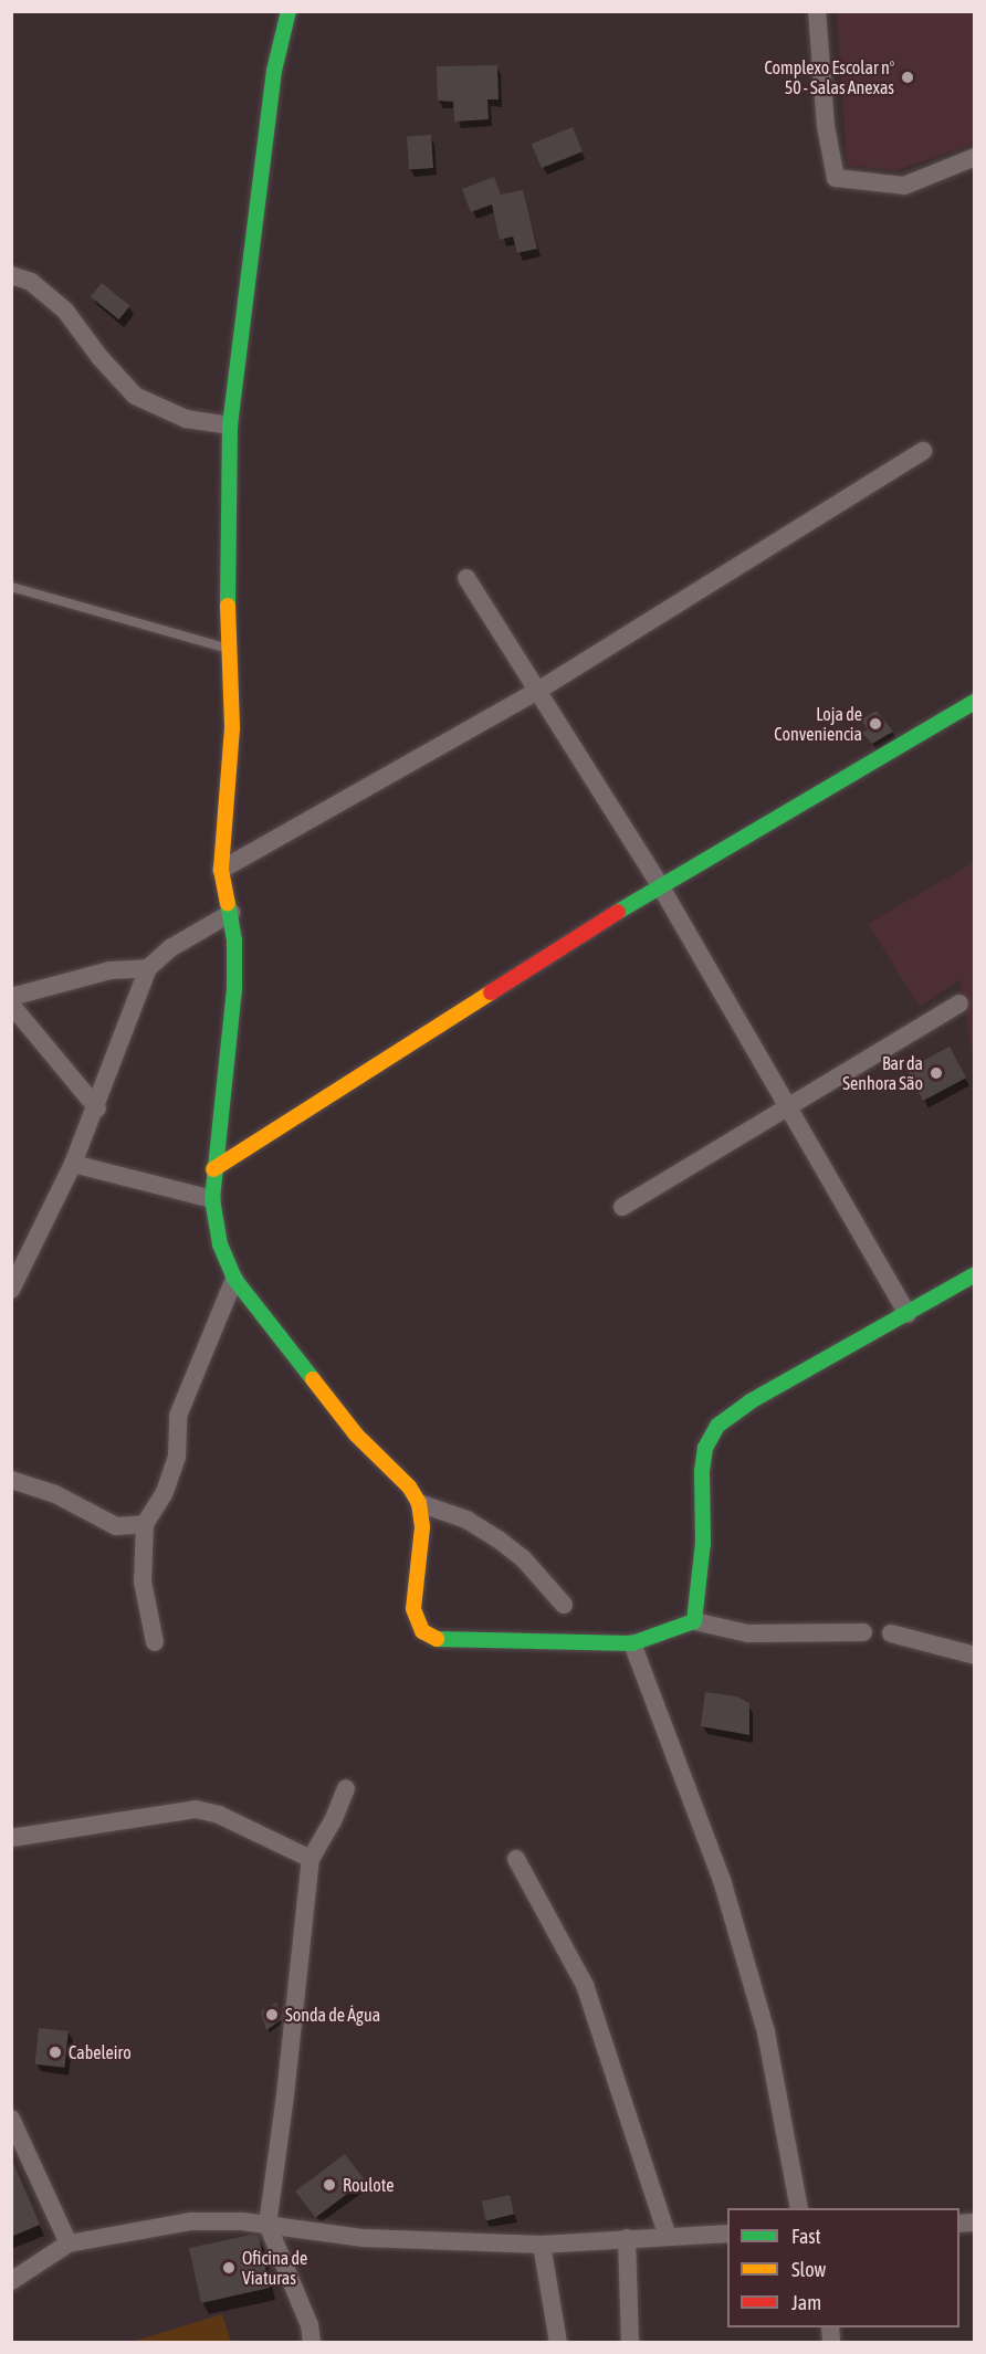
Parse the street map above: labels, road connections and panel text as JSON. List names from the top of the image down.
{
  "places": [
    "Complexo Escolar nº 50 - Salas Anexas",
    "Loja de Conveniencia",
    "Bar da Senhora São",
    "Sonda de Água",
    "Cabeleiro",
    "Roulote",
    "Oficina de Viaturas"
  ],
  "legend": ["Fast", "Slow", "Jam"]
}
